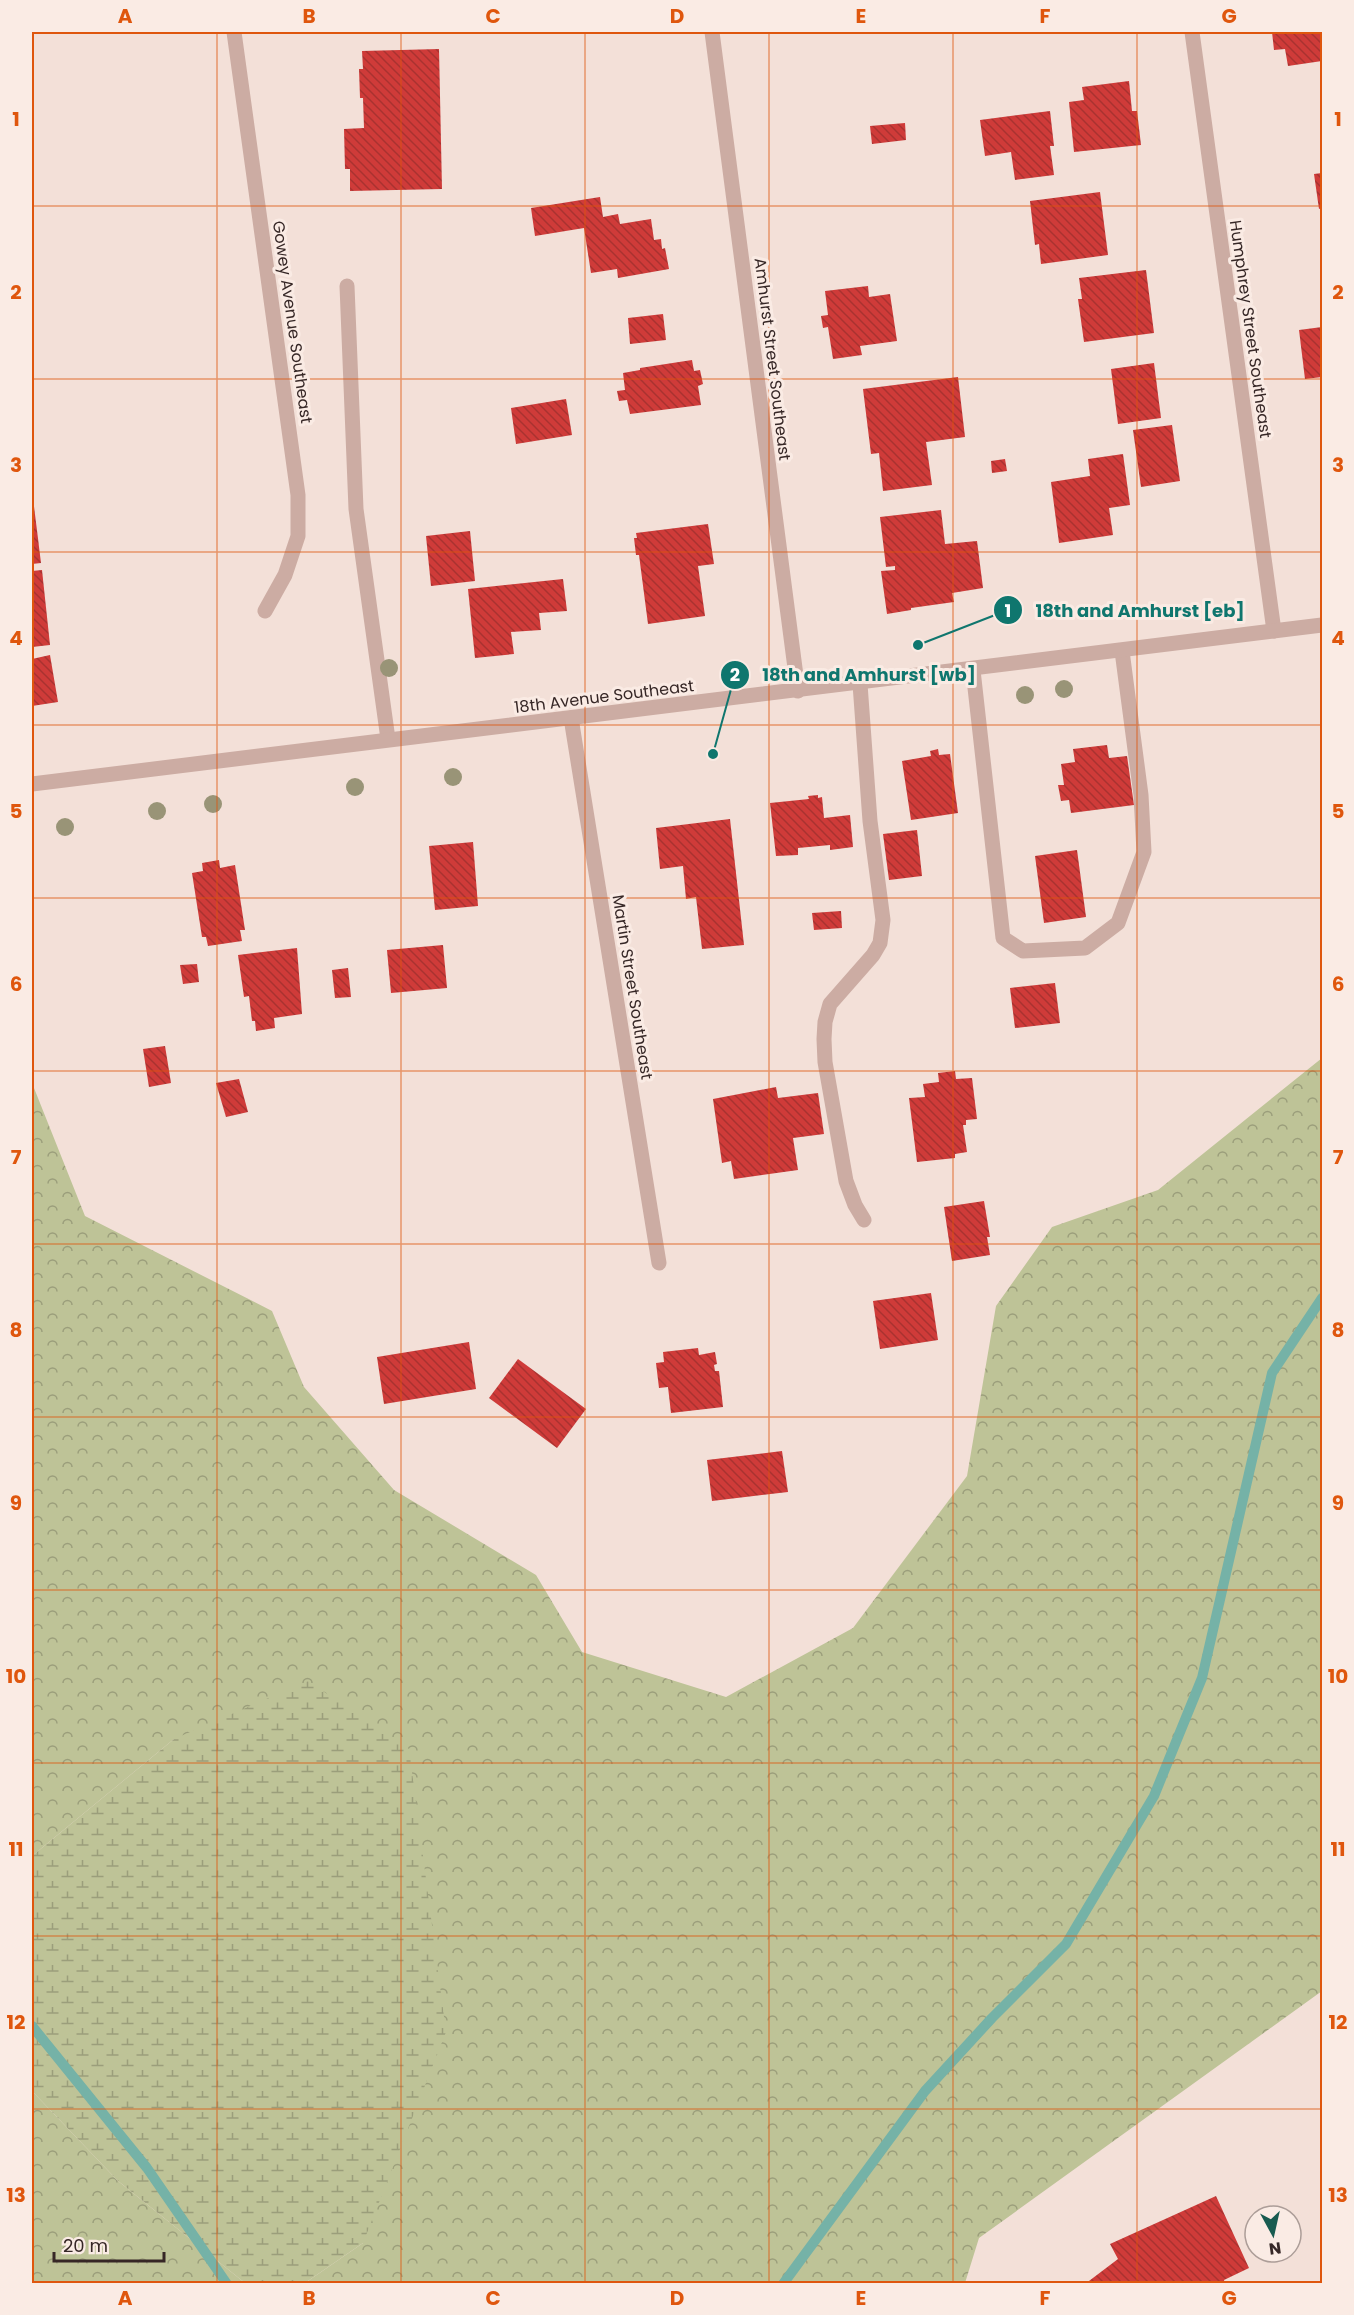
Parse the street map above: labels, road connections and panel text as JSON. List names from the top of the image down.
{
  "streets": {
    "street": [
      "Gowey Avenue Southeast",
      "Humphrey Street Southeast",
      "Amhurst Street Southeast",
      "18th Avenue Southeast",
      "Martin Street Southeast"
    ]
  },
  "crossings": [
    ["Humphrey Street Southeast", "18th Avenue Southeast"],
    ["Amhurst Street Southeast", "18th Avenue Southeast"],
    ["18th Avenue Southeast", "Martin Street Southeast"]
  ],
  "places": ["18th and Amhurst [eb]", "18th and Amhurst [wb]"],
  "scale_bar": "20 m",
  "north": "bottom",
  "grid": {
    "columns": [
      "A",
      "B",
      "C",
      "D",
      "E",
      "F",
      "G"
    ],
    "rows": [
      "1",
      "2",
      "3",
      "4",
      "5",
      "6",
      "7",
      "8",
      "9",
      "10",
      "11",
      "12",
      "13"
    ]
  }
}
